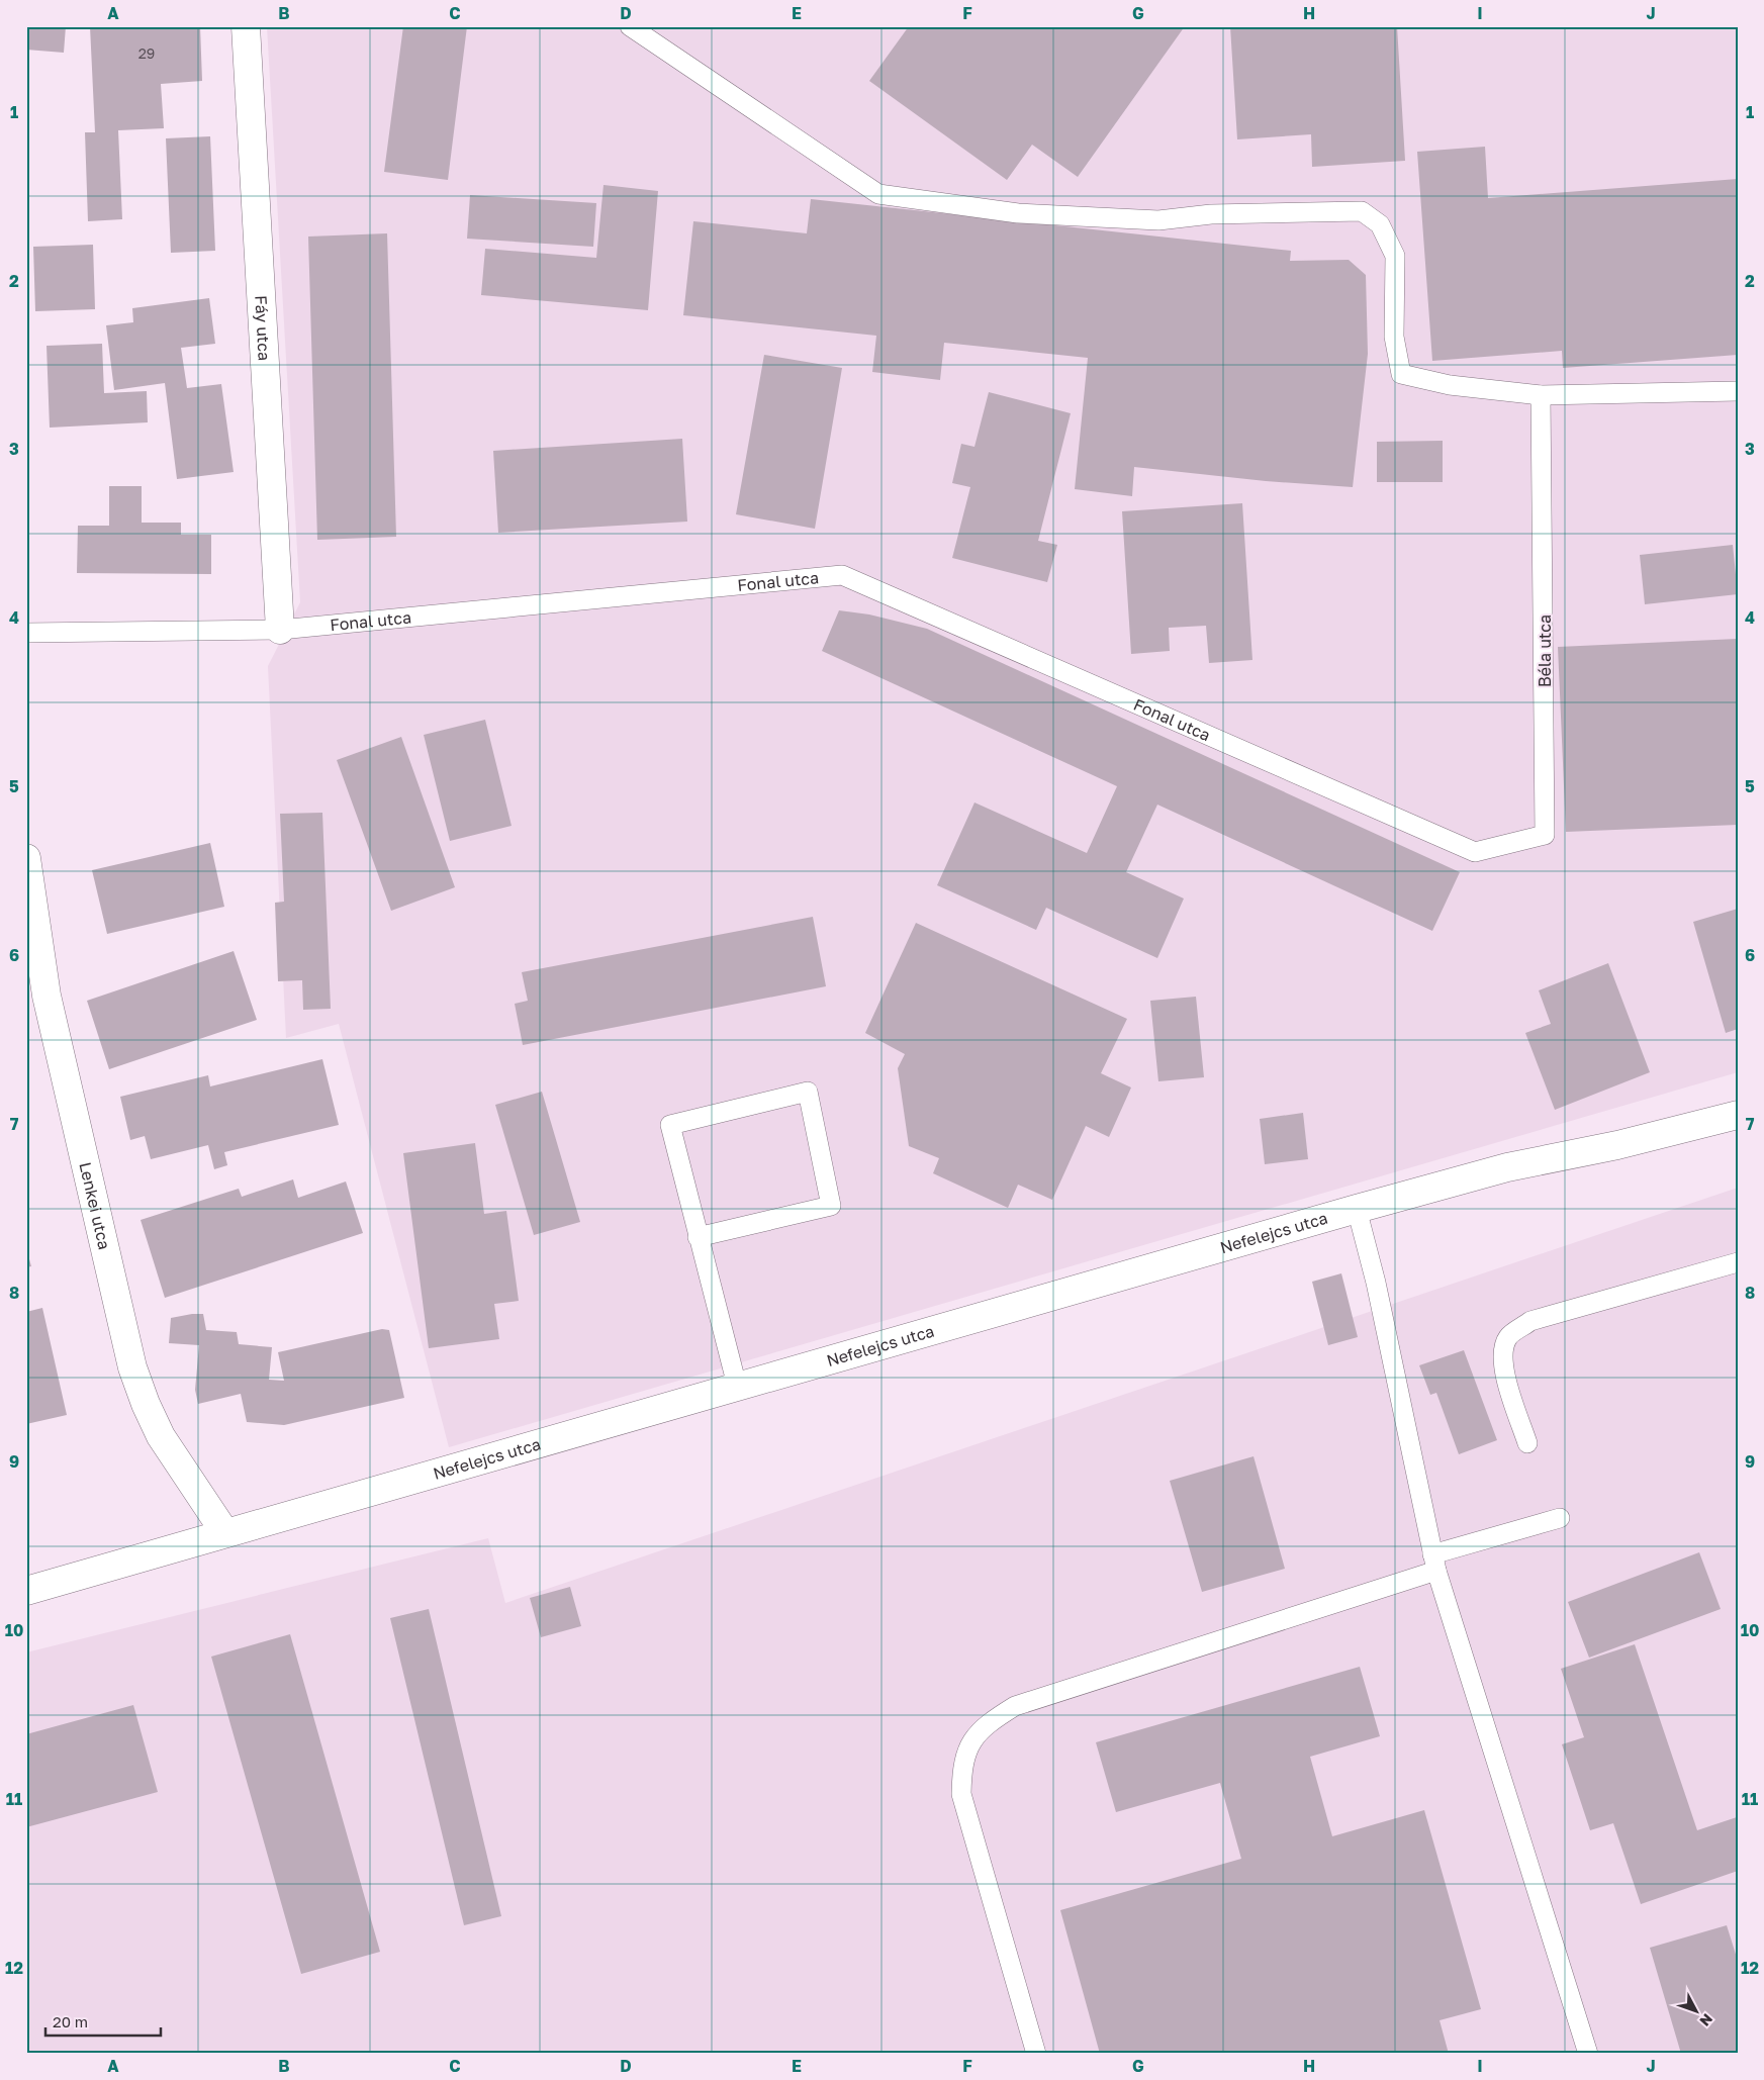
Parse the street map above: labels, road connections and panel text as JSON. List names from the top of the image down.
{
  "streets": {
    "street": ["Fáy utca", "Lenkei utca", "Nefelejcs utca"],
    "lane": ["Fonal utca", "Béla utca"]
  },
  "crossings": [
    ["Fáy utca", "Fonal utca"],
    ["Fonal utca", "Béla utca"],
    ["Lenkei utca", "Nefelejcs utca"]
  ],
  "house_numbers": ["29"],
  "scale_bar": "20 m",
  "north": "bottom right",
  "grid": {
    "columns": [
      "A",
      "B",
      "C",
      "D",
      "E",
      "F",
      "G",
      "H",
      "I",
      "J"
    ],
    "rows": [
      "1",
      "2",
      "3",
      "4",
      "5",
      "6",
      "7",
      "8",
      "9",
      "10",
      "11",
      "12"
    ]
  }
}
